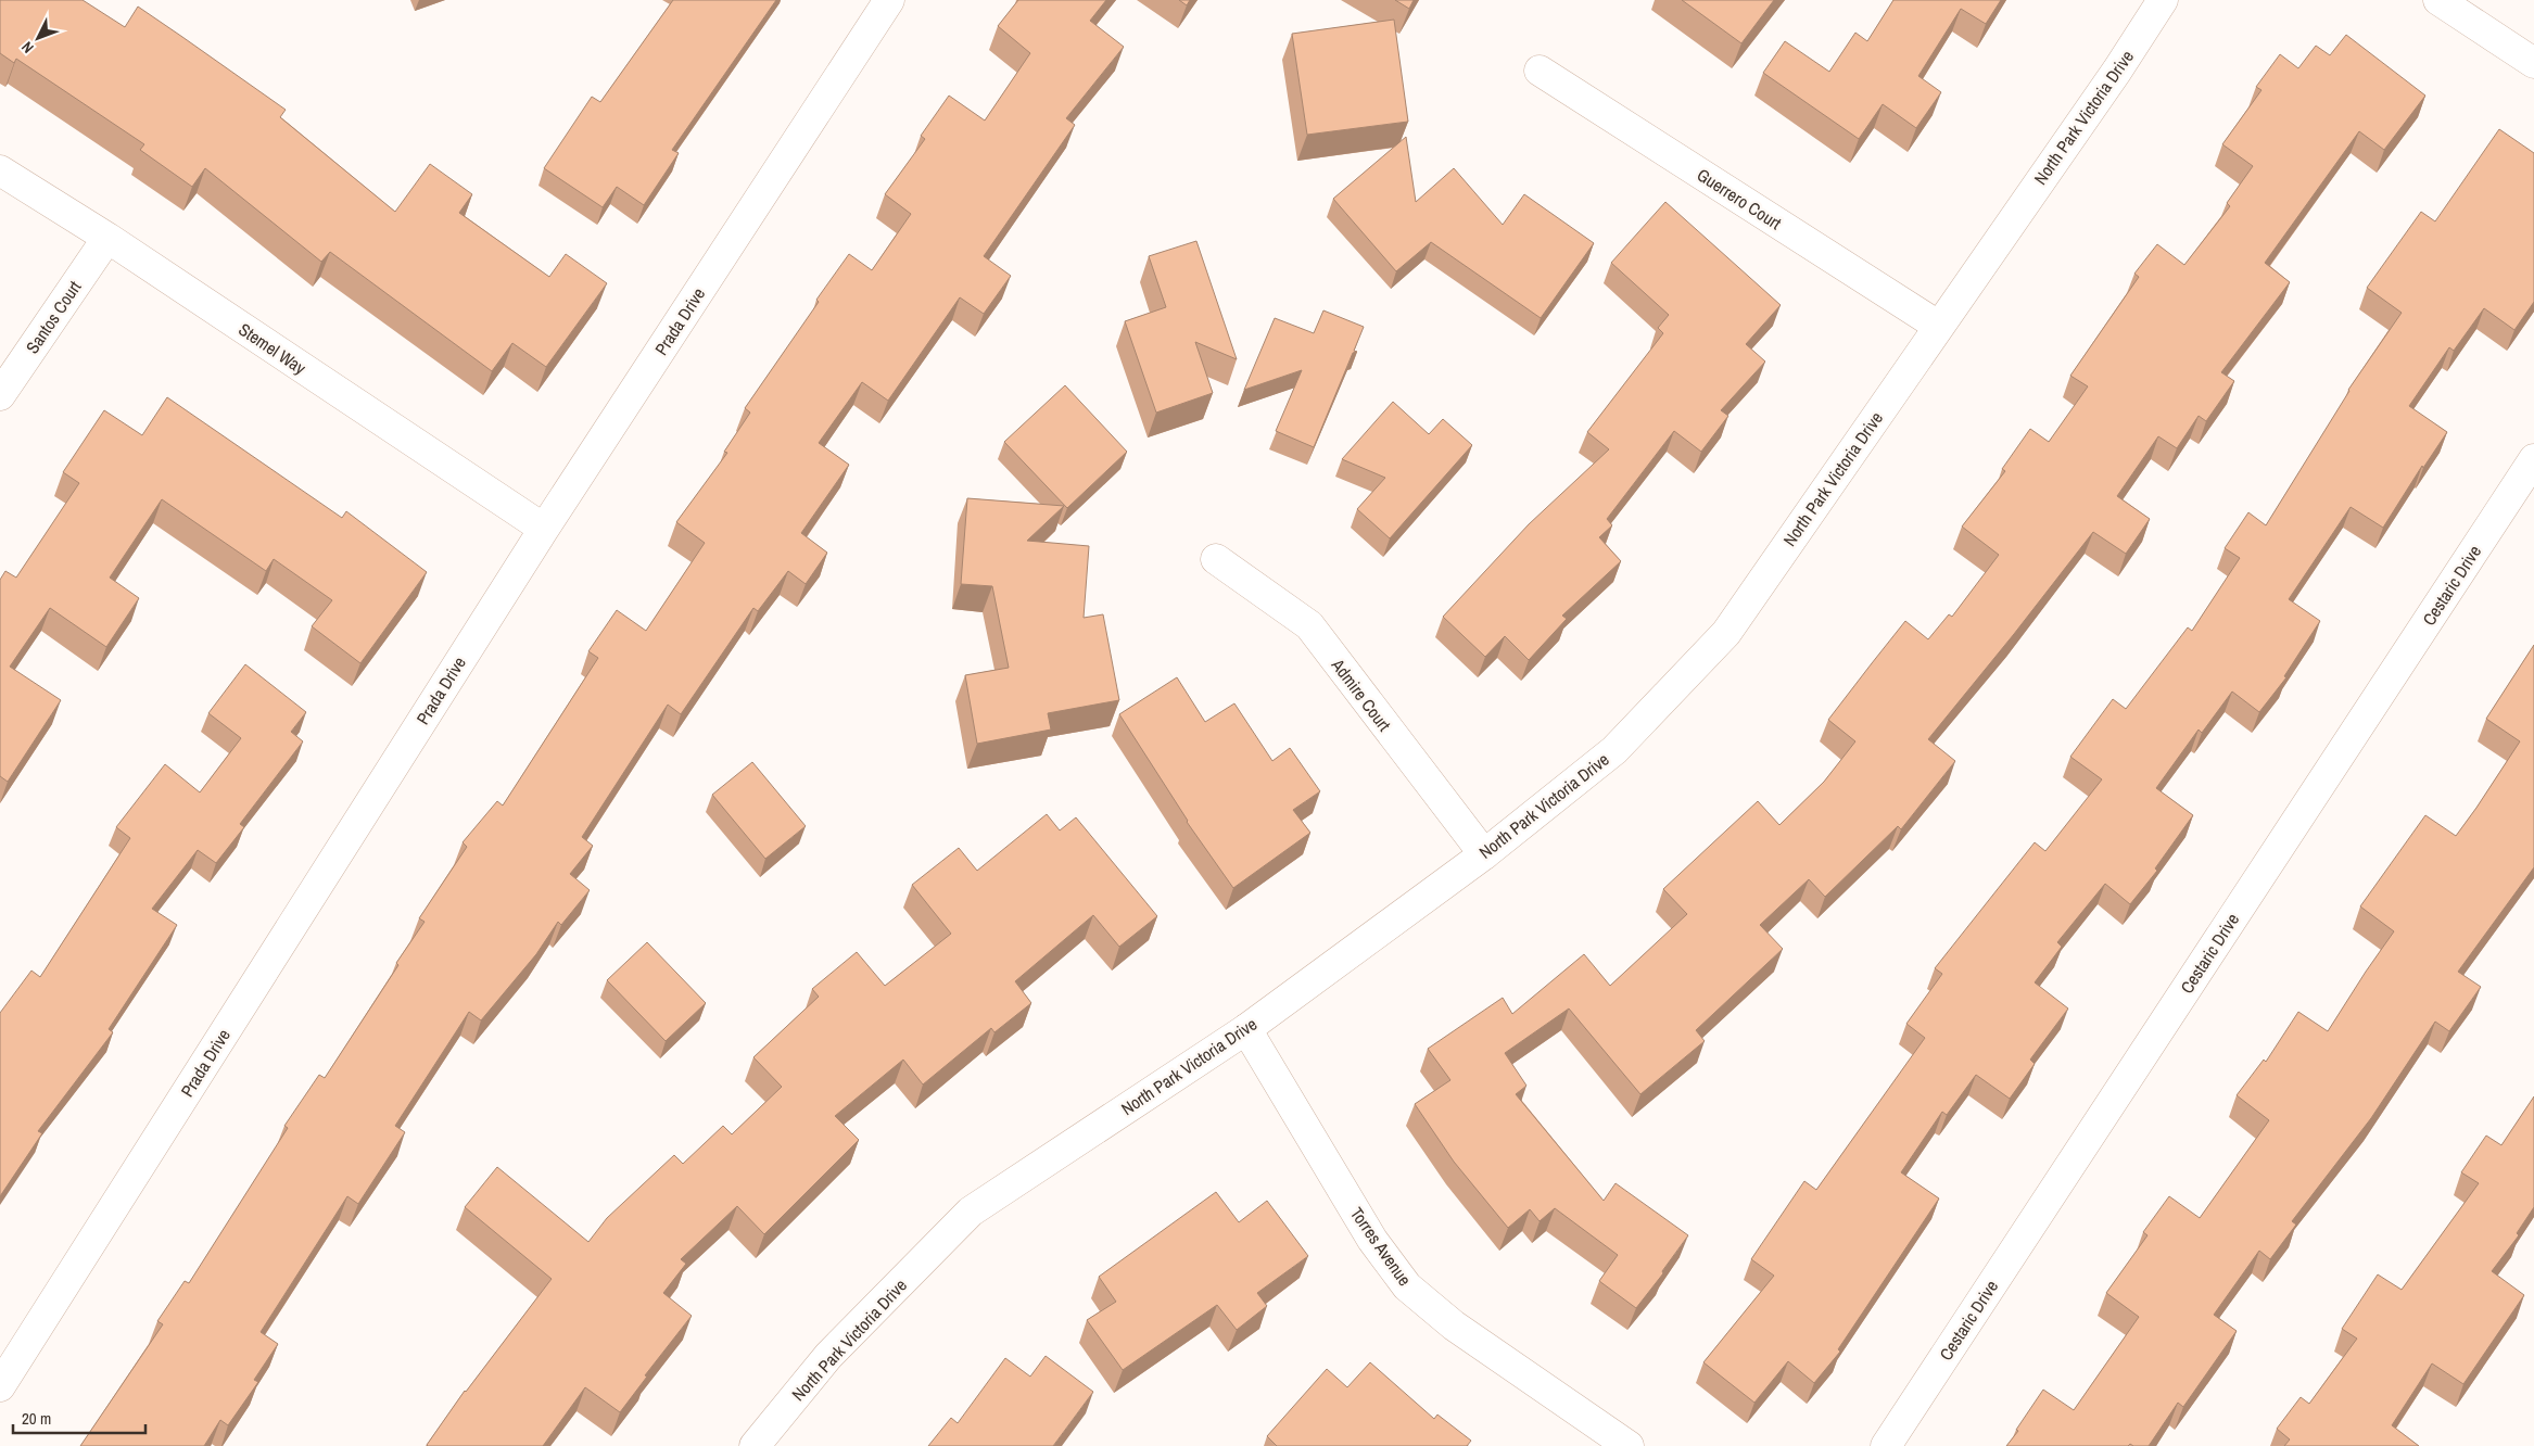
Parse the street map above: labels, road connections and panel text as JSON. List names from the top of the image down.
{
  "streets": {
    "street": [
      "North Park Victoria Drive",
      "Guerrero Court",
      "Santos Court",
      "Prada Drive",
      "Stemel Way",
      "Cestaric Drive",
      "Admire Court",
      "Torres Avenue"
    ]
  },
  "crossings": [
    ["North Park Victoria Drive", "Guerrero Court"],
    ["North Park Victoria Drive", "Admire Court"],
    ["North Park Victoria Drive", "Torres Avenue"],
    ["Santos Court", "Stemel Way"],
    ["Prada Drive", "Stemel Way"]
  ],
  "scale_bar": "20 m",
  "north": "bottom left"
}
